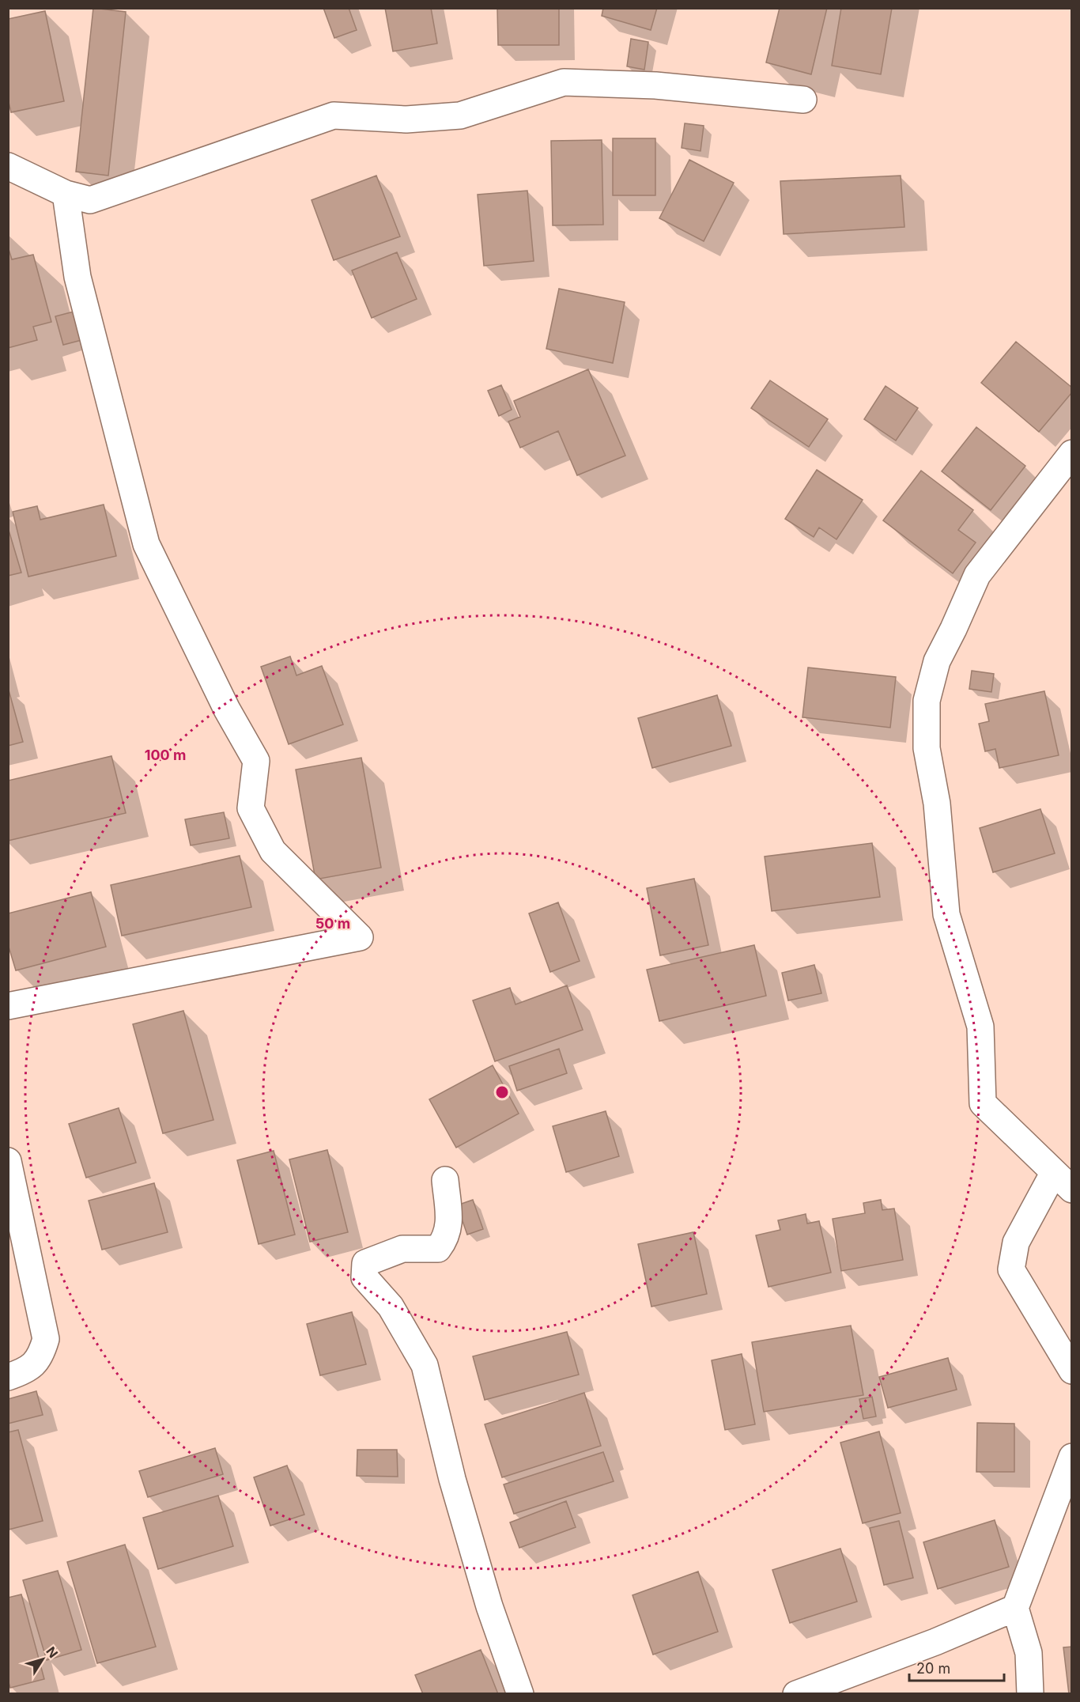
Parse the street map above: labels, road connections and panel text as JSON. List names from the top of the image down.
{
  "scale_bar": "20 m",
  "north": "top right",
  "rings": ["100 m", "50 m"]
}
